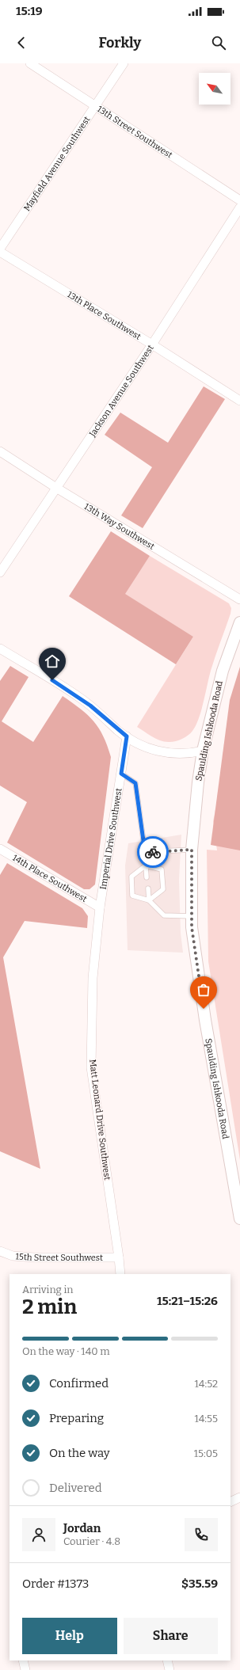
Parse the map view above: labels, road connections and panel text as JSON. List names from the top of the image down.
{
  "streets": {
    "street": [
      "13th Street Southwest",
      "Mayfield Avenue Southwest",
      "13th Place Southwest",
      "Jackson Avenue Southwest",
      "13th Way Southwest",
      "Spaulding Ishkooda Road",
      "Imperial Drive Southwest",
      "14th Place Southwest",
      "Matt Leonard Drive Southwest",
      "15th Street Southwest"
    ]
  },
  "crossings": [
    ["13th Street Southwest", "Mayfield Avenue Southwest"],
    ["13th Place Southwest", "Jackson Avenue Southwest"],
    ["Jackson Avenue Southwest", "13th Way Southwest"],
    ["Imperial Drive Southwest", "14th Place Southwest"],
    ["Imperial Drive Southwest", "Matt Leonard Drive Southwest"],
    ["14th Place Southwest", "Matt Leonard Drive Southwest"],
    ["Matt Leonard Drive Southwest", "15th Street Southwest"]
  ],
  "north": "top left",
  "page": {
    "status": "15:19",
    "header": "Forkly",
    "heading": ["2 min", "Arriving in", "15:21–15:26"],
    "panel": [
      "Jordan",
      "Courier · 4.8",
      "Order #1373",
      "$35.59"
    ],
    "bar": "On the way · 140 m",
    "list": [
      ["Confirmed", "14:52"],
      ["Preparing", "14:55"],
      ["On the way", "15:05"],
      "Delivered"
    ],
    "buttons": ["Help", "Share"]
  }
}
